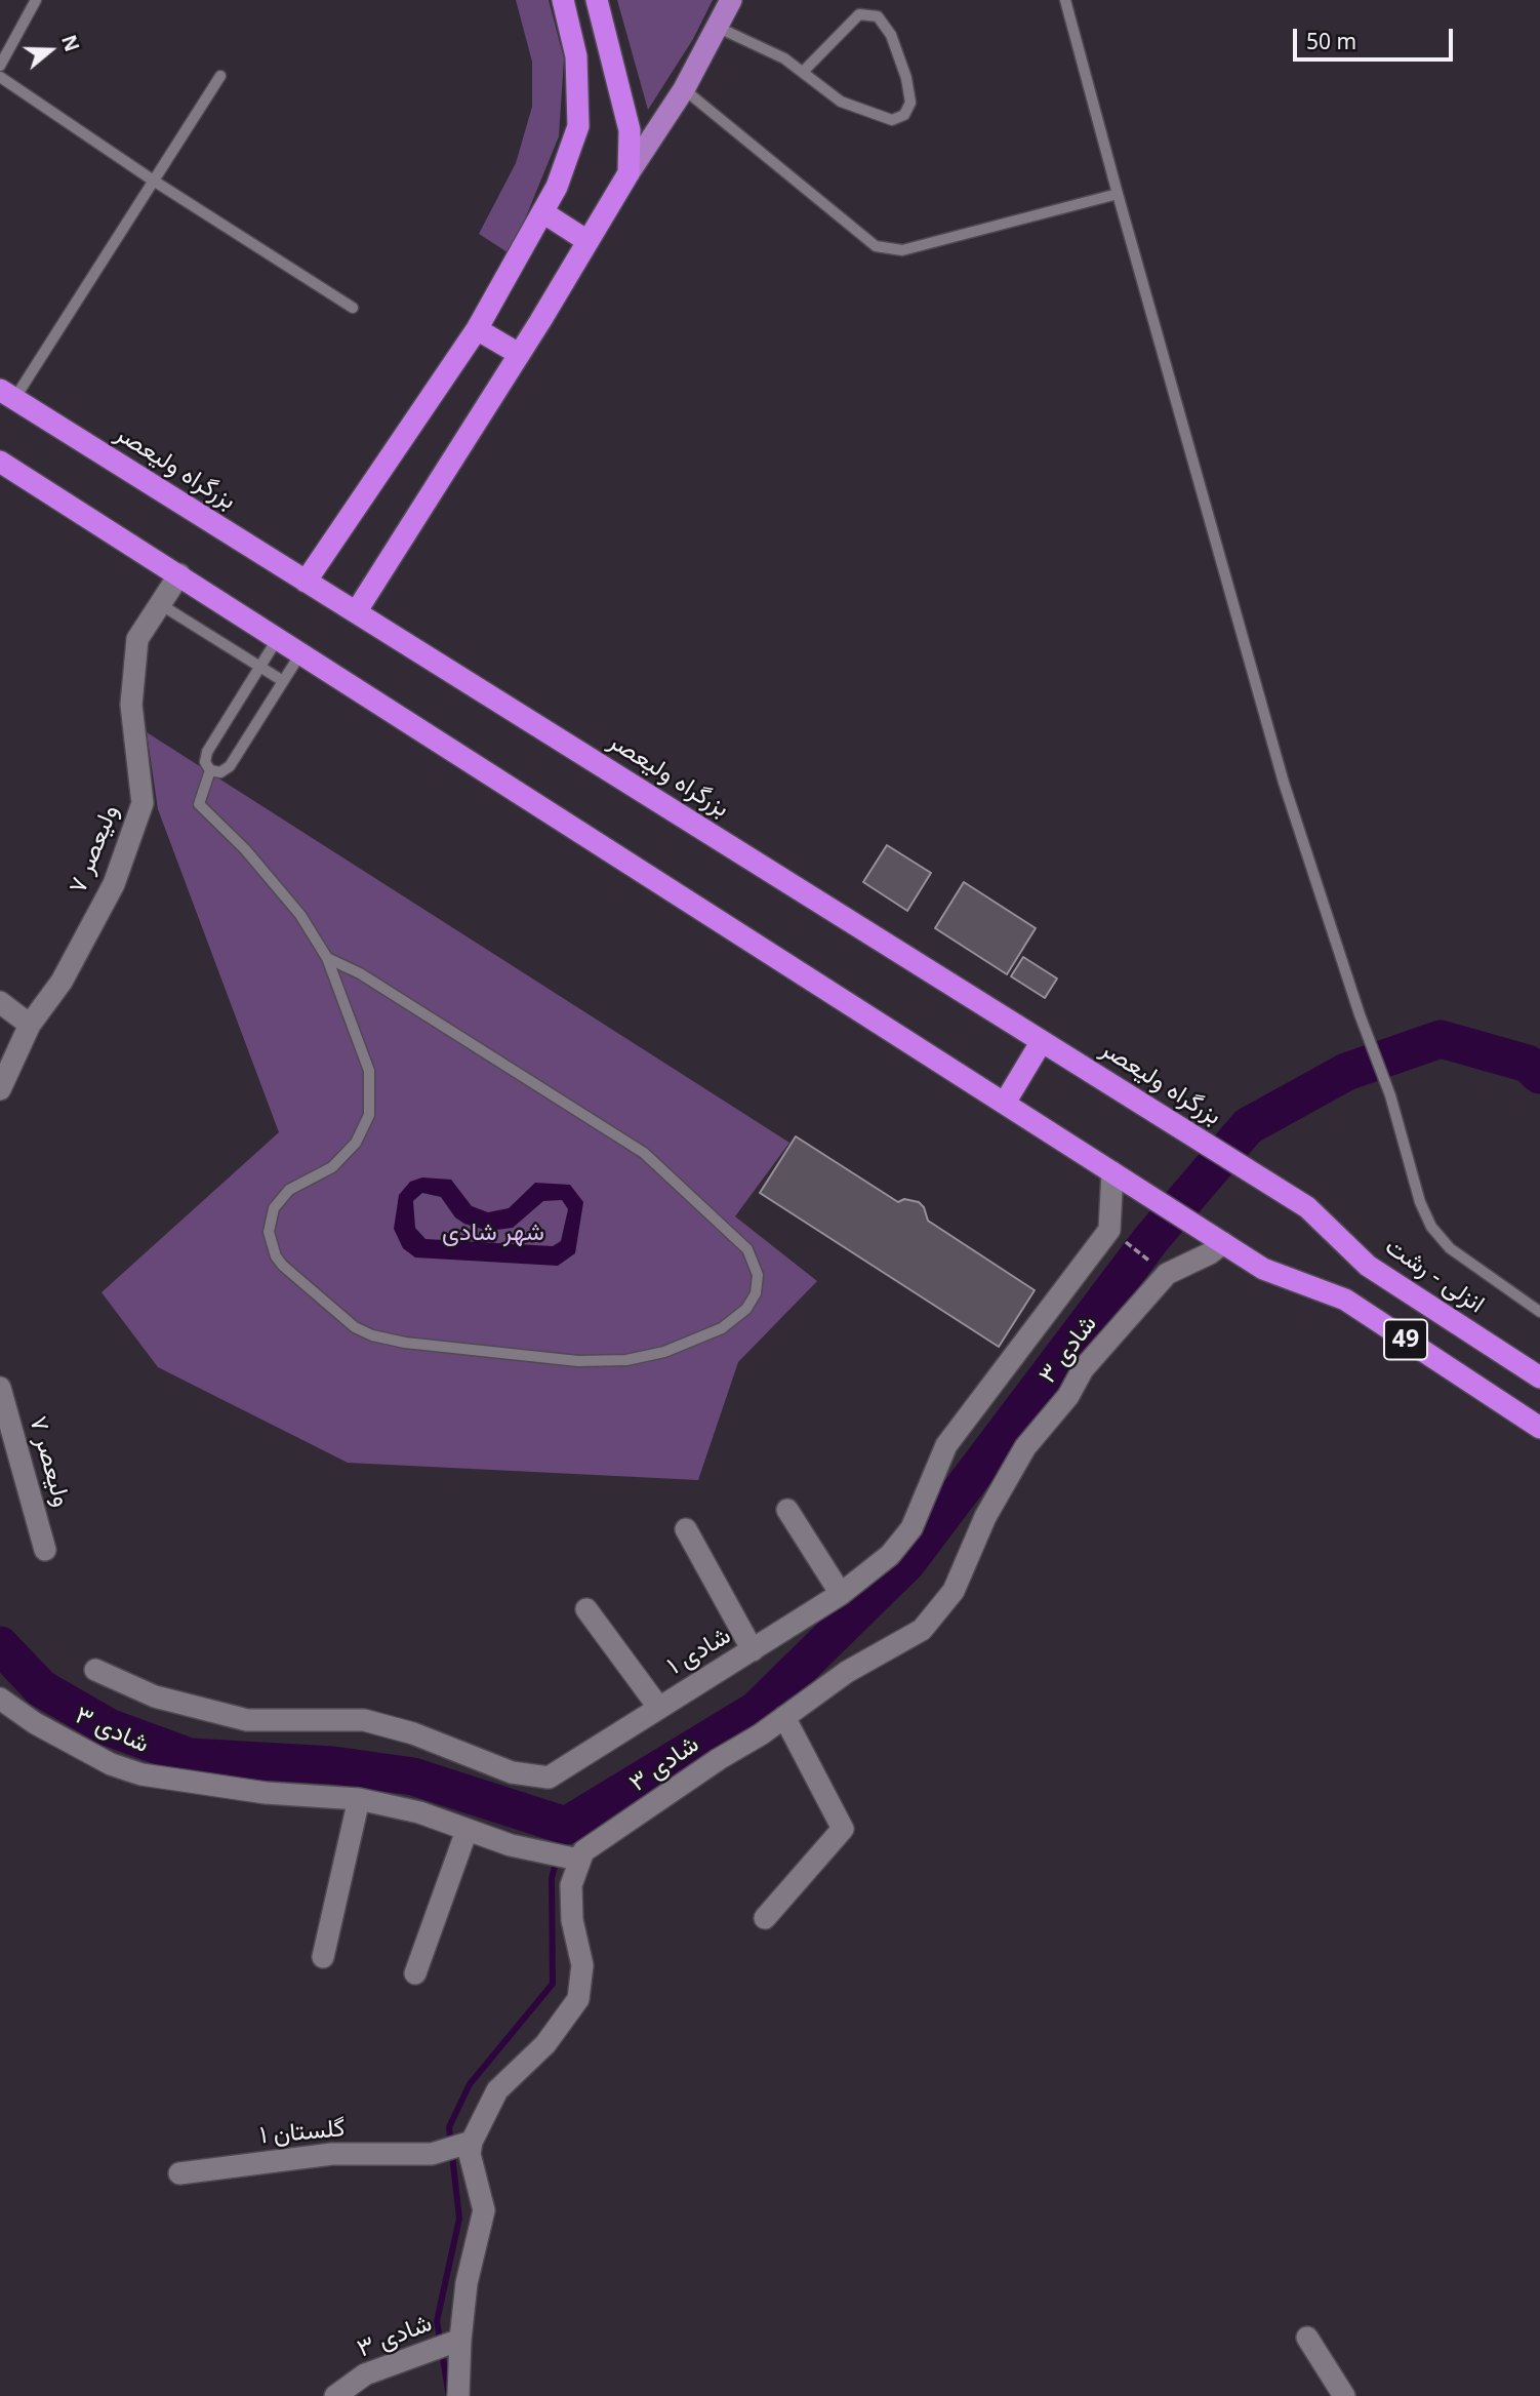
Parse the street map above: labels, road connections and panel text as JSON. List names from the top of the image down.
{
  "streets": {
    "highway": ["بزرگراه ولیعصر", "انزلی - رشت", "49"],
    "street": [
      "ولیعصر ۷",
      "شادی ۳",
      "شادی ۱",
      "گلستان ۱"
    ]
  },
  "crossings": [
    ["بزرگراه ولیعصر", "انزلی - رشت"],
    ["49", "شادی ۳"],
    ["شادی ۳", "گلستان ۱"]
  ],
  "parks": ["شهر شادی"],
  "scale_bar": "50 m",
  "north": "right"
}
